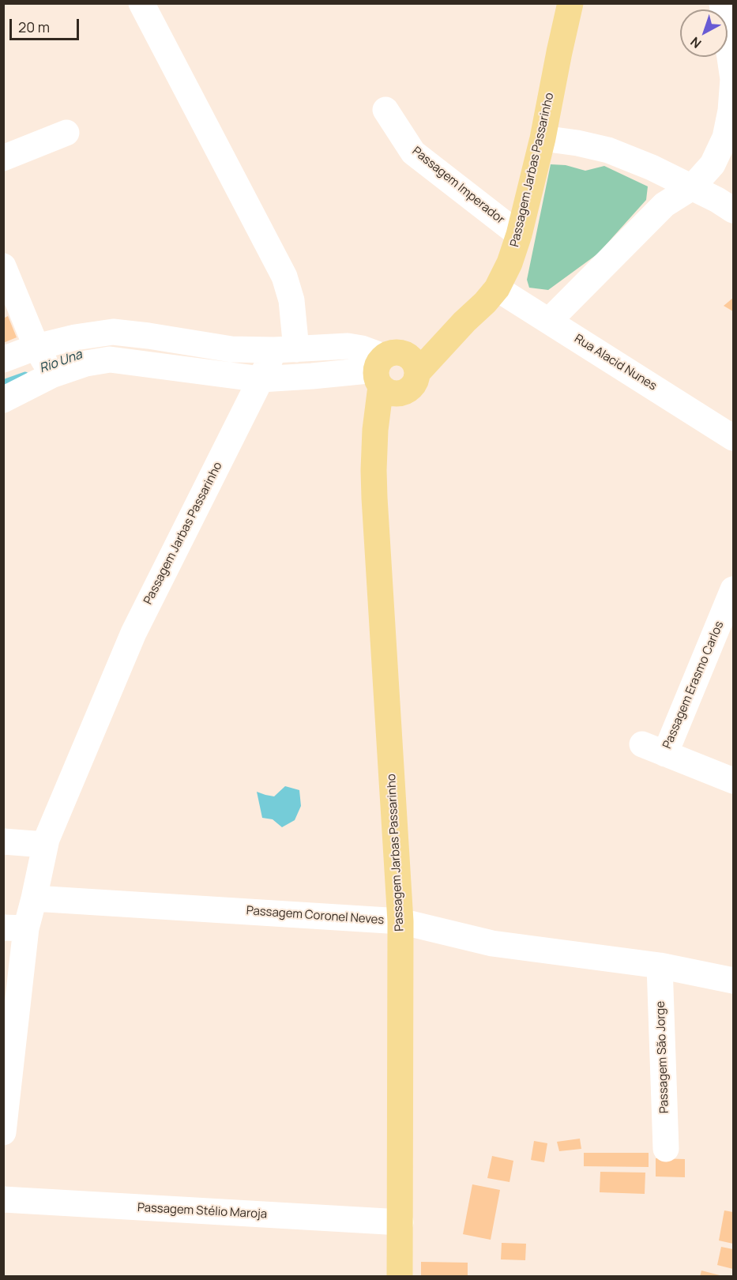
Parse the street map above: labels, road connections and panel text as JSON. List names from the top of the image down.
{
  "streets": {
    "main road": ["Passagem Jarbas Passarinho"],
    "street": [
      "Passagem Imperador",
      "Rua Alacid Nunes",
      "Passagem Erasmo Carlos",
      "Passagem Coronel Neves",
      "Passagem São Jorge",
      "Passagem Stélio Maroja"
    ]
  },
  "crossings": [
    ["Passagem Jarbas Passarinho", "Passagem Imperador"],
    ["Passagem Jarbas Passarinho", "Rua Alacid Nunes"],
    ["Passagem Jarbas Passarinho", "Passagem Coronel Neves"],
    ["Passagem Jarbas Passarinho", "Passagem Stélio Maroja"],
    ["Passagem Coronel Neves", "Passagem São Jorge"]
  ],
  "water": ["Rio Una"],
  "scale_bar": "20 m",
  "north": "bottom left"
}
